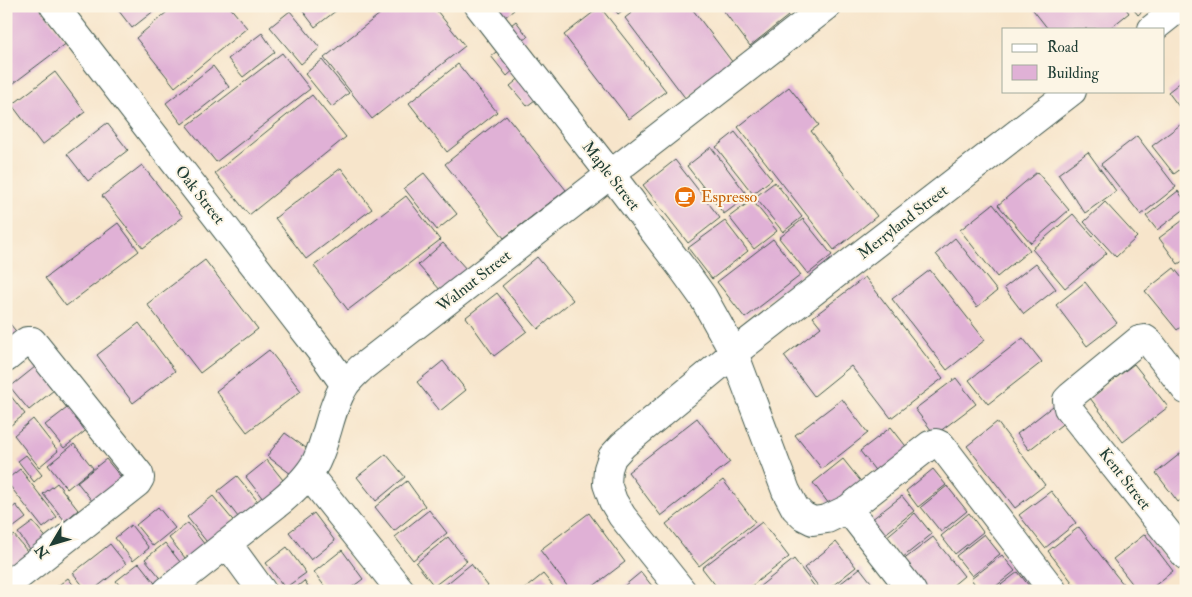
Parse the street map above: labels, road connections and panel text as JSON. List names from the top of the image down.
{
  "streets": {
    "street": [
      "Maple Street",
      "Oak Street",
      "Merryland Street",
      "Walnut Street",
      "Kent Street"
    ]
  },
  "crossings": [
    ["Maple Street", "Merryland Street"],
    ["Maple Street", "Walnut Street"],
    ["Oak Street", "Walnut Street"]
  ],
  "places": {
    "cafe": ["Espresso"]
  },
  "legend": ["Road", "Building"],
  "north": "bottom left"
}
